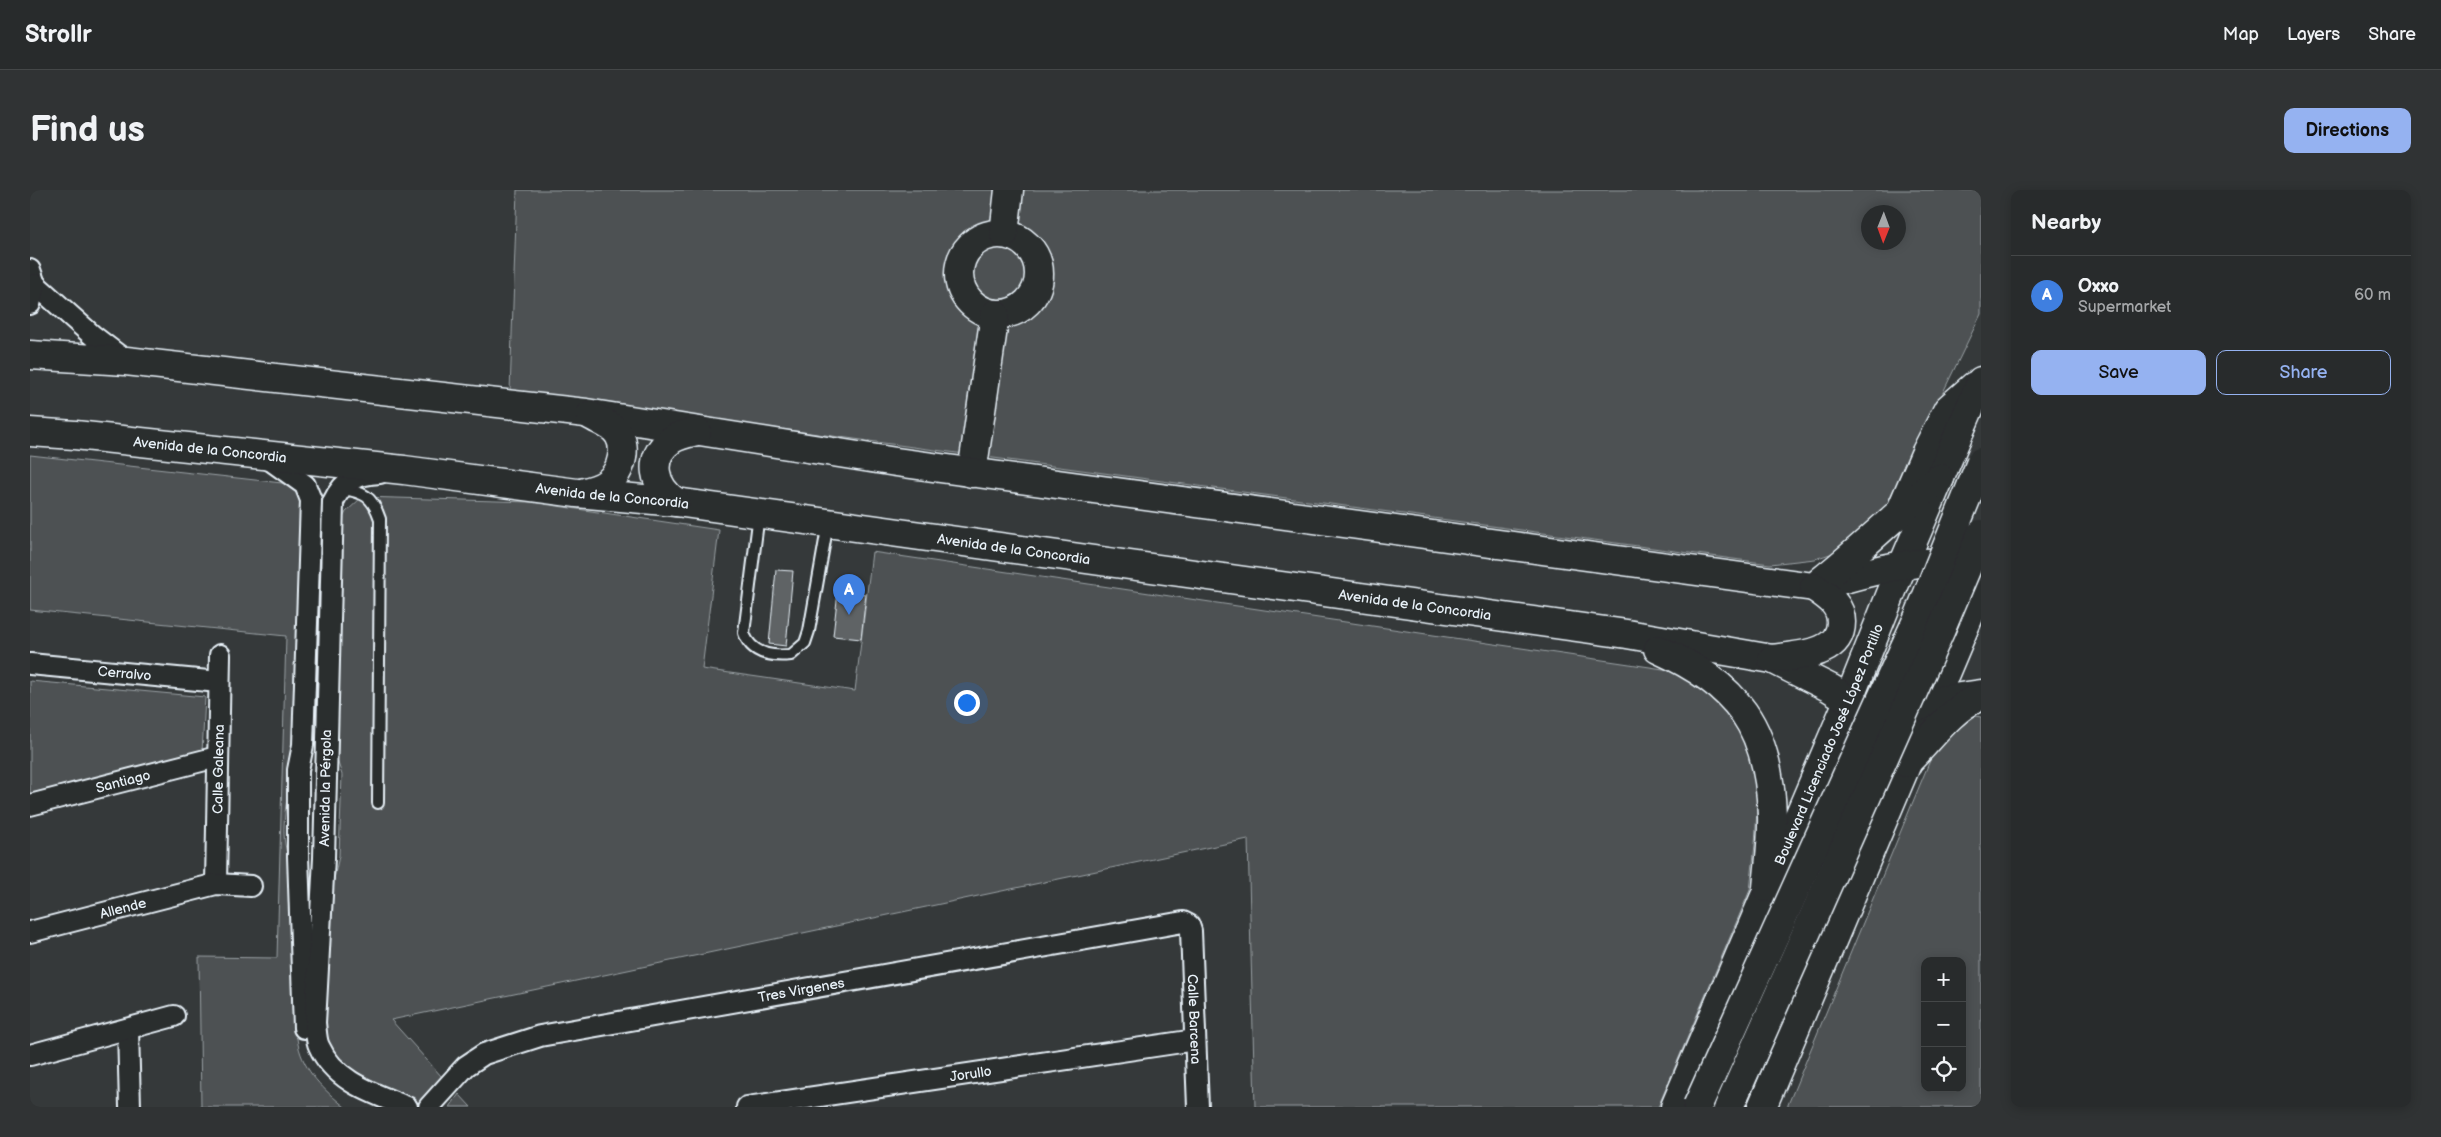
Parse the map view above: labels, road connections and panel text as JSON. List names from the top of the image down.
{
  "streets": {
    "main road": ["Avenida de la Concordia", "Boulevard Licenciado José López Portillo"],
    "street": [
      "Cerralvo",
      "Calle Galeana",
      "Santiago",
      "Avenida la Pérgola",
      "Allende",
      "Tres Virgenes",
      "Calle Barcena",
      "Jorullo"
    ]
  },
  "crossings": [
    ["Avenida de la Concordia", "Boulevard Licenciado José López Portillo"],
    ["Avenida de la Concordia", "Avenida la Pérgola"],
    ["Cerralvo", "Calle Galeana"],
    ["Calle Galeana", "Santiago"],
    ["Calle Galeana", "Allende"],
    ["Tres Virgenes", "Calle Barcena"],
    ["Calle Barcena", "Jorullo"]
  ],
  "north": "bottom",
  "page": {
    "header": "Strollr",
    "nav": ["Map", "Layers", "Share"],
    "buttons": [
      "Directions",
      ["Save", "Share"]
    ],
    "title": "Find us",
    "heading": "Nearby",
    "list": [
      {
        "mark": "A",
        "name": "Oxxo",
        "note": "Supermarket",
        "value": "60 m"
      }
    ],
    "pins": "A",
    "map_buttons": ["+", "−"]
  }
}
